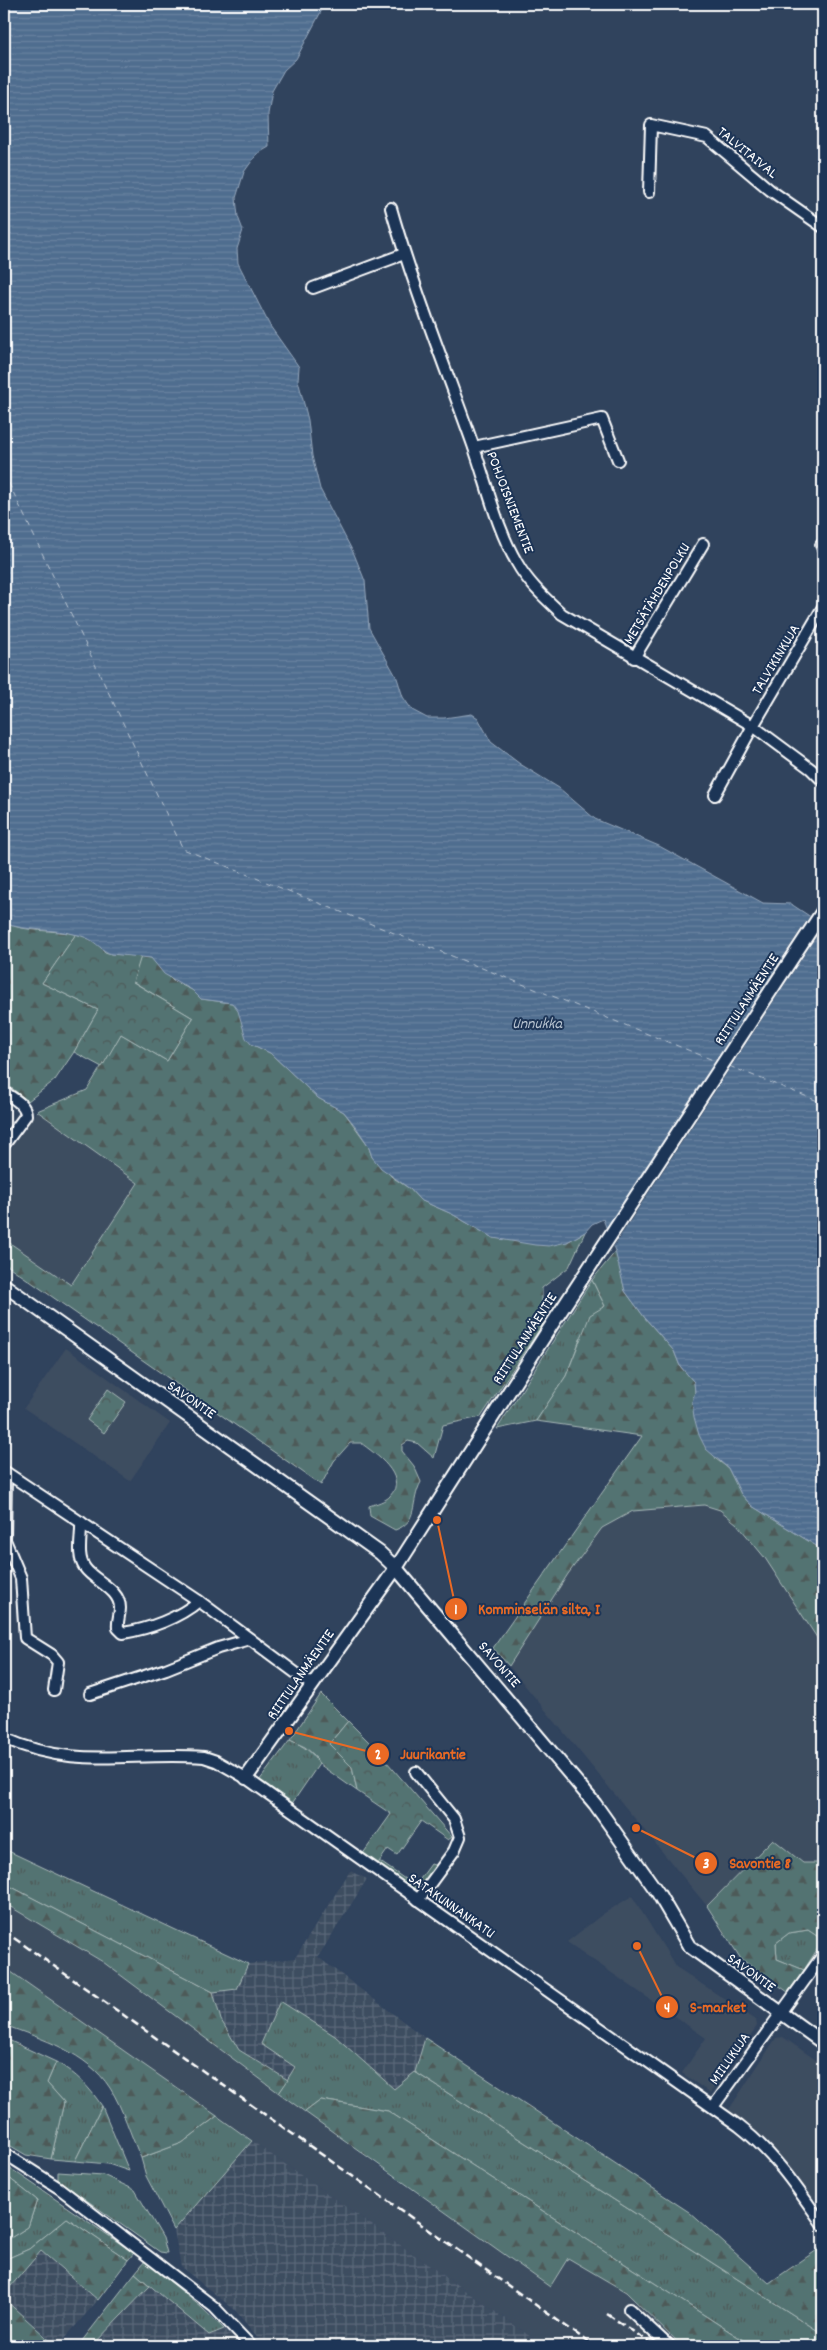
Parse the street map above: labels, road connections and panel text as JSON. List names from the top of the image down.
{
  "streets": {
    "street": [
      "TALVITAIVAL",
      "POHJOISNIEMENTIE",
      "METSÄTÄHDENPOLKU",
      "TALVIKINKUJA",
      "RIITTULANMÄENTIE",
      "SAVONTIE",
      "SATAKUNNANKATU",
      "MIILUKUJA"
    ]
  },
  "crossings": [
    ["POHJOISNIEMENTIE", "METSÄTÄHDENPOLKU"],
    ["POHJOISNIEMENTIE", "TALVIKINKUJA"],
    ["RIITTULANMÄENTIE", "SAVONTIE"],
    ["RIITTULANMÄENTIE", "SATAKUNNANKATU"],
    ["SAVONTIE", "MIILUKUJA"],
    ["SATAKUNNANKATU", "MIILUKUJA"]
  ],
  "water": ["Unnukka"],
  "places": [
    "Komminselän silta, I",
    "Juurikantie",
    "Savontie 8",
    "S-market"
  ]
}
